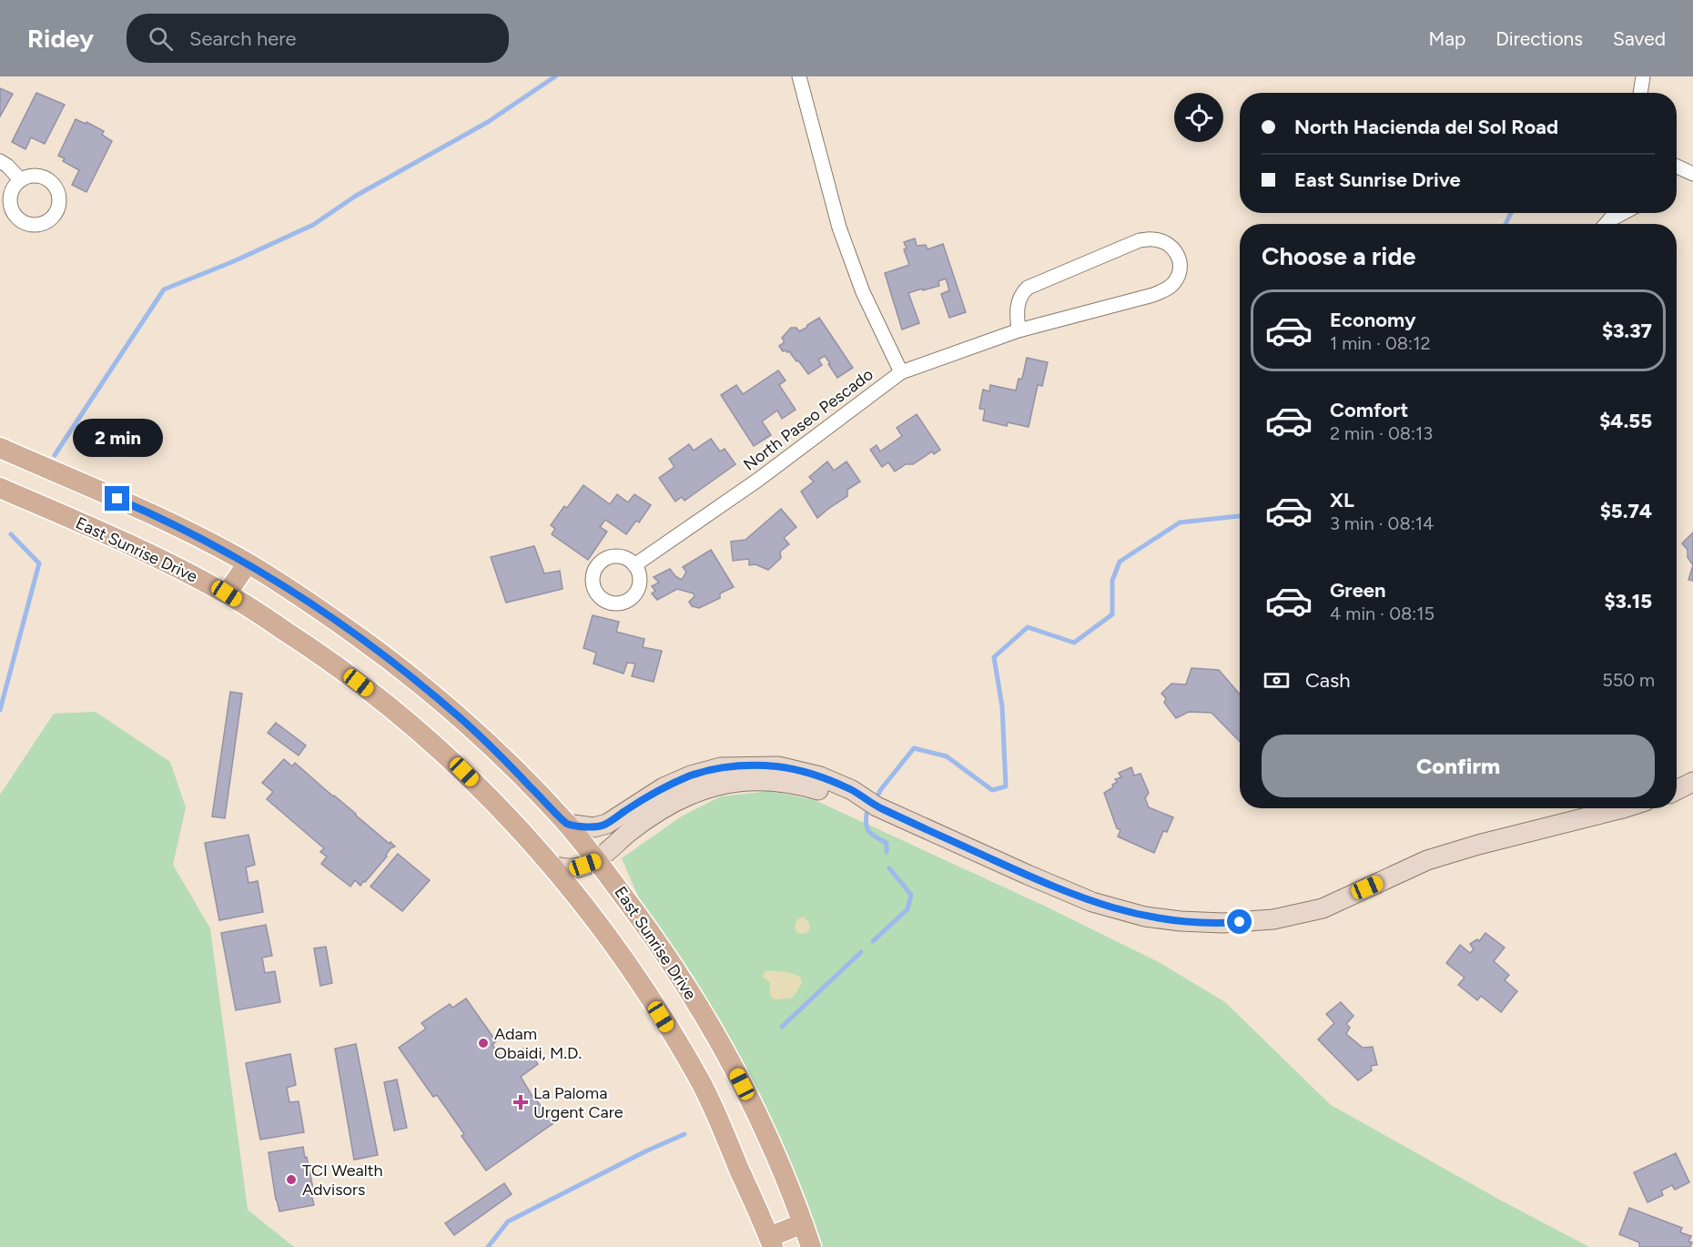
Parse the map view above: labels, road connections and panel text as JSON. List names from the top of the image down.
{
  "streets": {
    "main road": ["East Sunrise Drive"],
    "street": ["North Paseo Pescado"]
  },
  "places": {
    "other": ["Adam Obaidi, M.D.", "TCI Wealth Advisors"],
    "health": ["La Paloma Urgent Care"]
  },
  "page": {
    "header": "Ridey",
    "search": "Search here",
    "nav": ["Map", "Directions", "Saved"],
    "banner": ["North Hacienda del Sol Road", "East Sunrise Drive"],
    "heading": "Choose a ride",
    "list": [
      {
        "name": "Economy",
        "note": "1 min · 08:12",
        "value": "$3.37"
      },
      {
        "name": "Comfort",
        "note": "2 min · 08:13",
        "value": "$4.55"
      },
      {
        "name": "XL",
        "note": "3 min · 08:14",
        "value": "$5.74"
      },
      {
        "name": "Green",
        "note": "4 min · 08:15",
        "value": "$3.15"
      }
    ],
    "bubble": "2 min",
    "pay": ["Cash", "550 m"],
    "buttons": "Confirm"
  }
}
